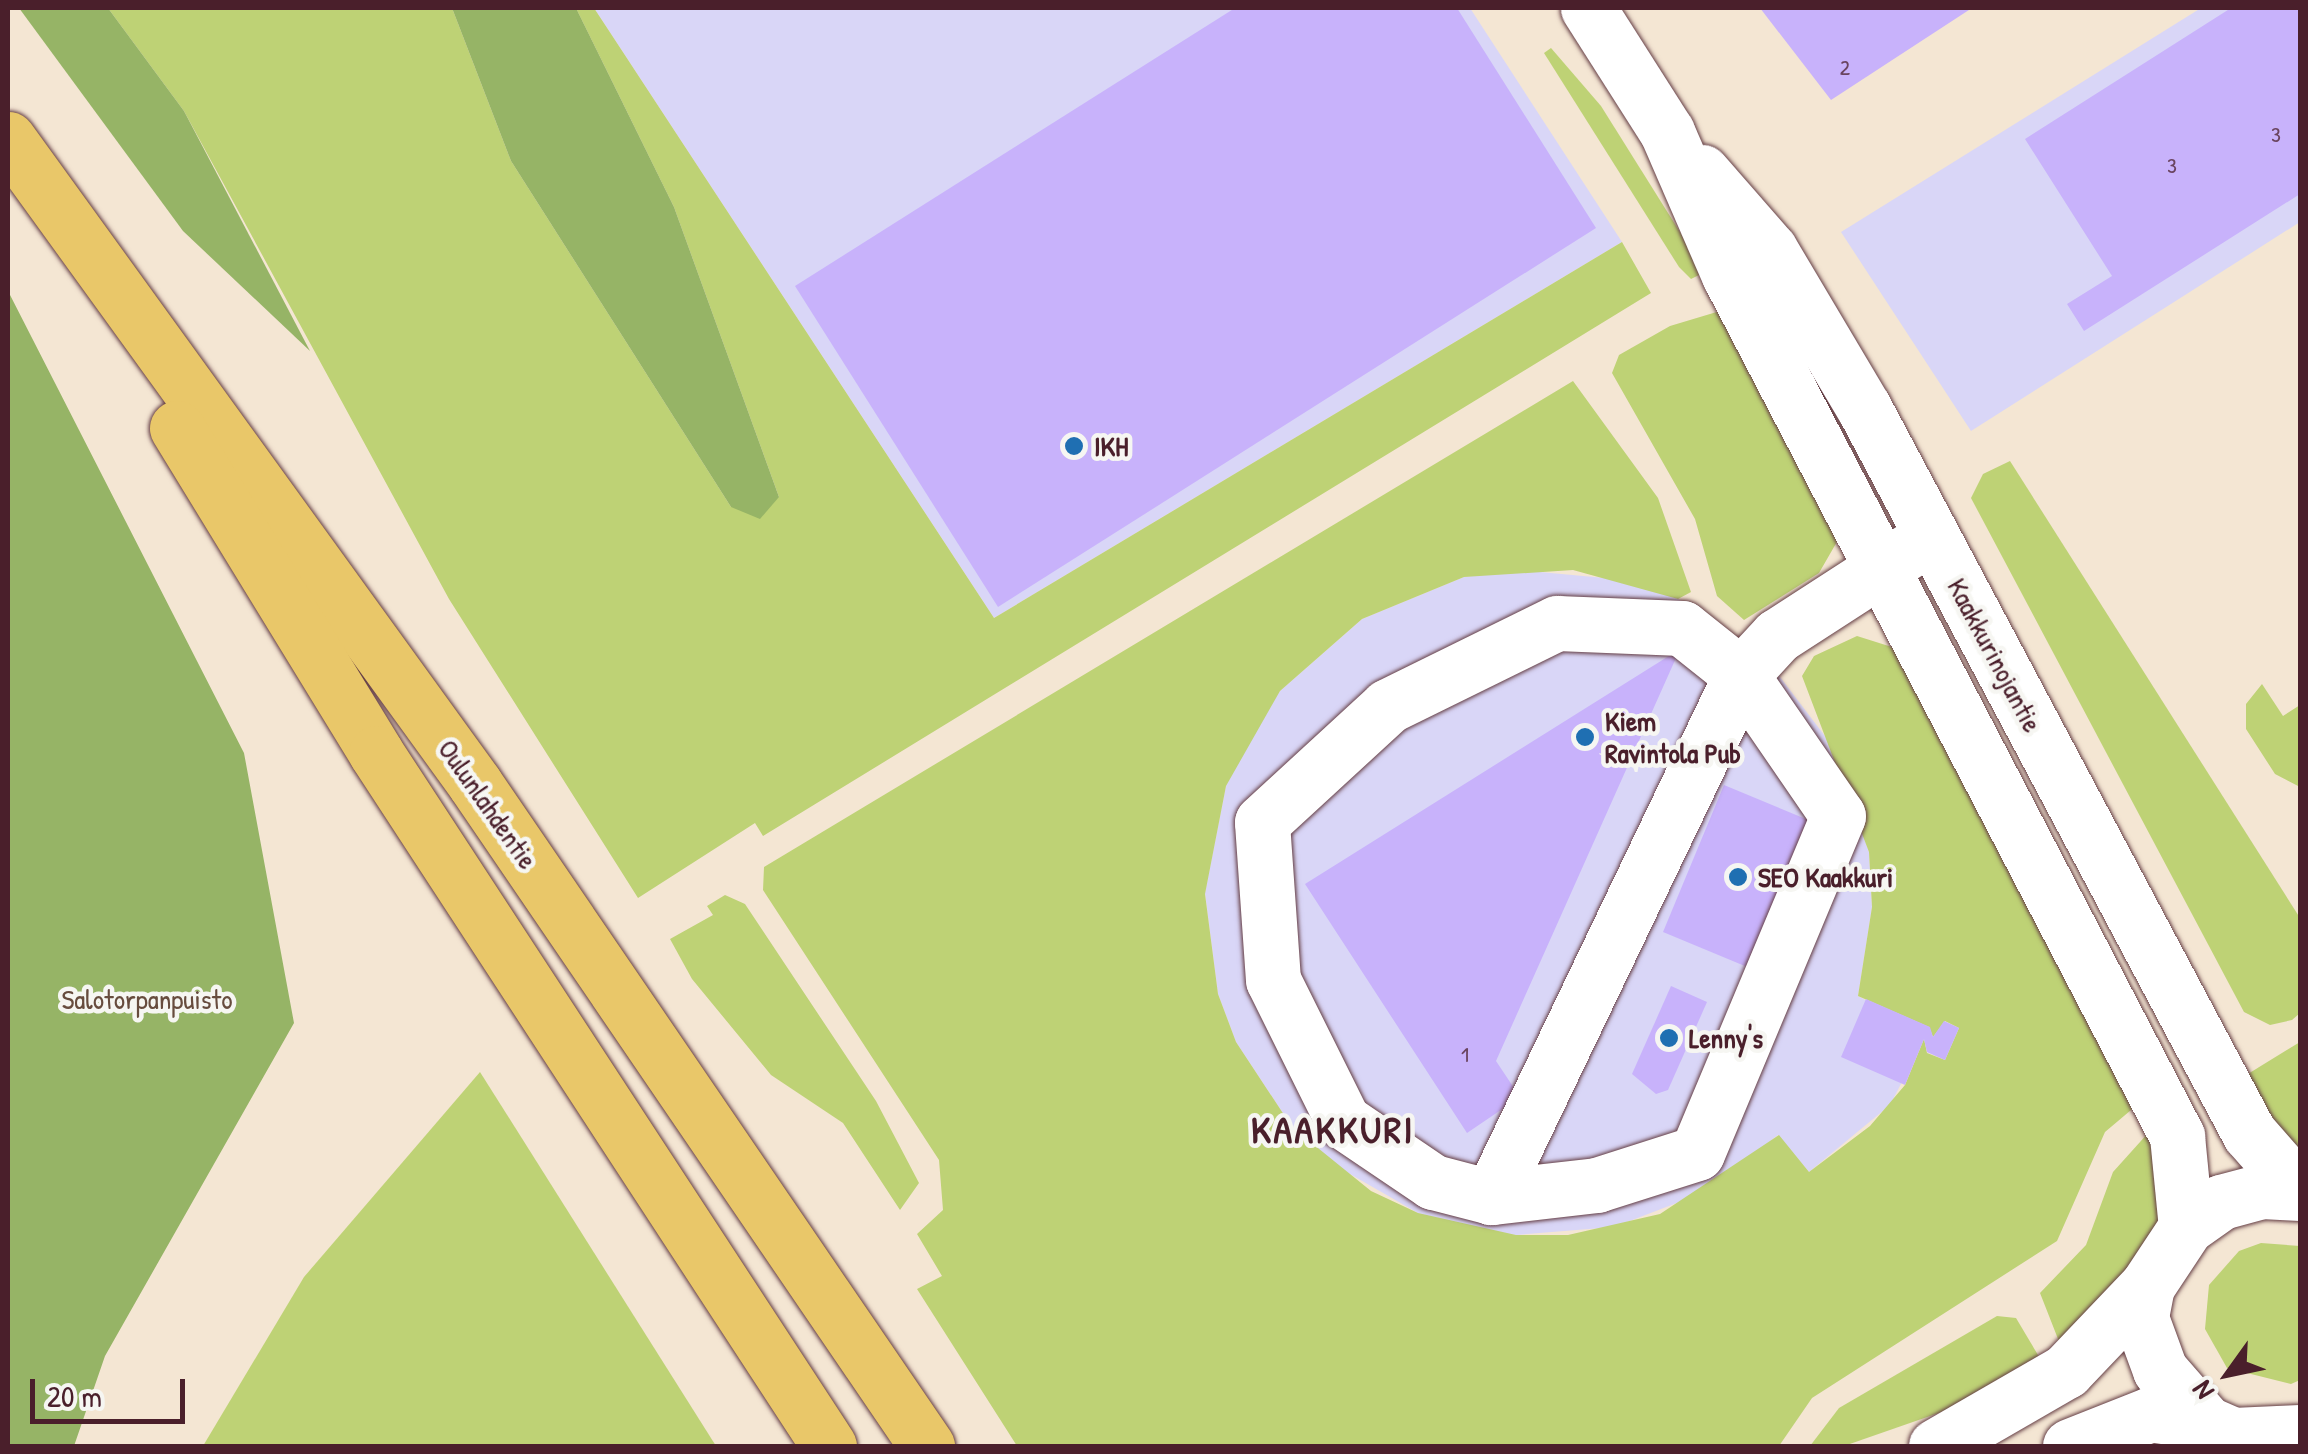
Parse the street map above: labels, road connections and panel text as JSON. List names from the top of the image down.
{
  "streets": {
    "main road": ["Oulunlahdentie"],
    "street": ["Kaakkurinojantie"]
  },
  "districts": ["KAAKKURI"],
  "parks": ["Salotorpanpuisto"],
  "places": [
    "IKH",
    "Kiem Ravintola Pub",
    "SEO Kaakkuri",
    "Lenny's"
  ],
  "house_numbers": [
    "2",
    "3",
    "3",
    "1"
  ],
  "scale_bar": "20 m",
  "north": "bottom left"
}
